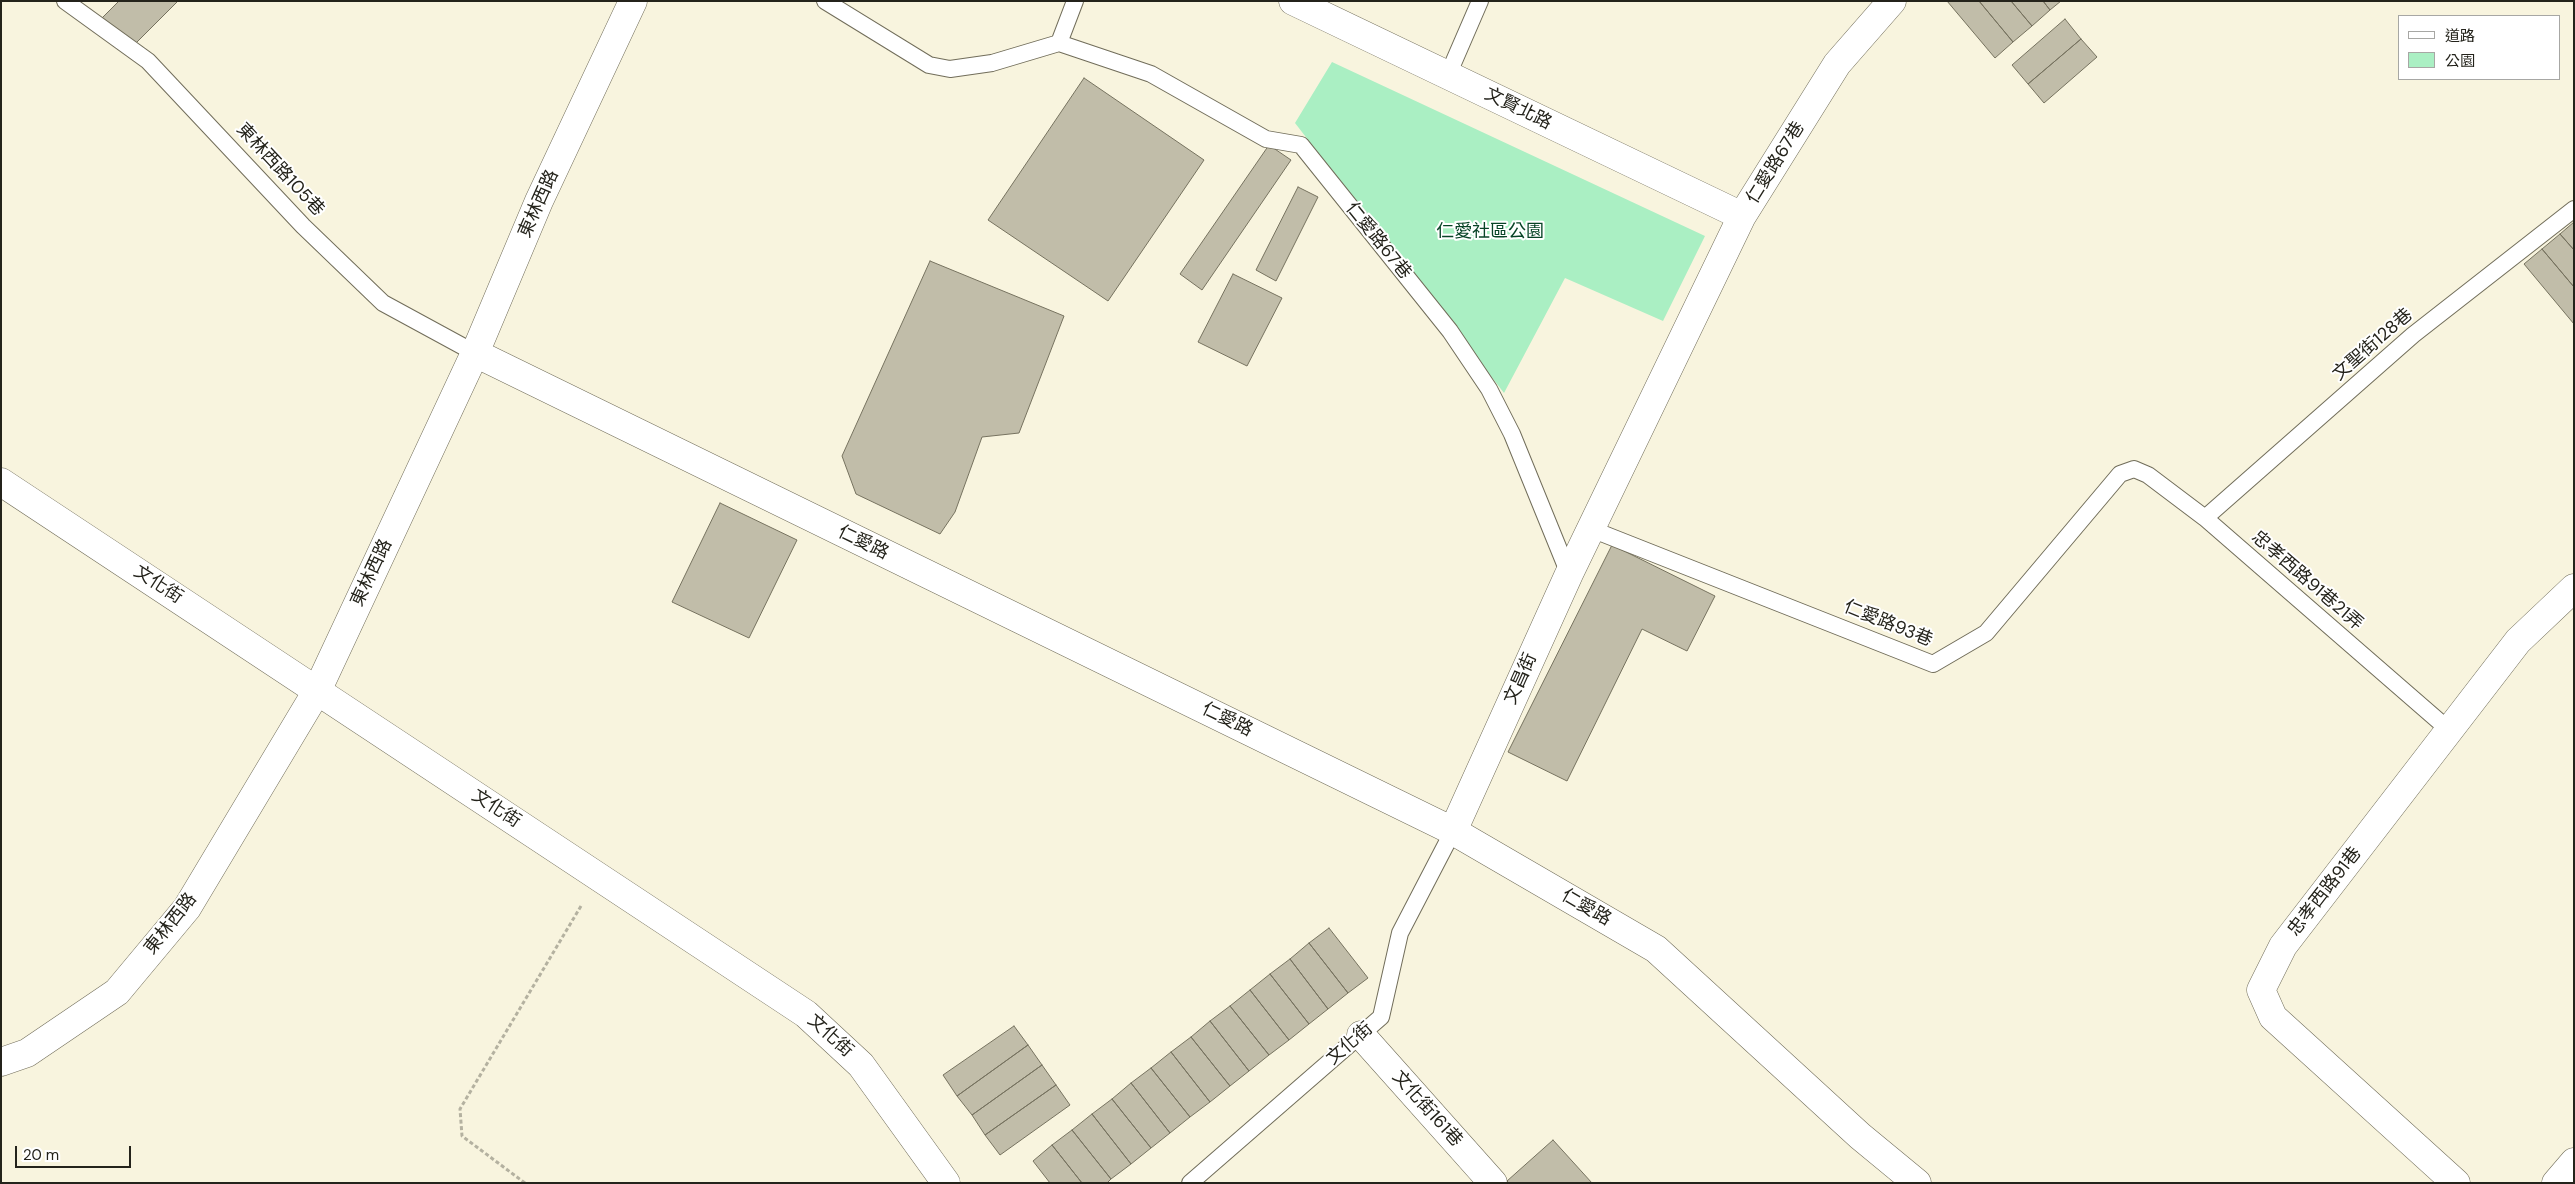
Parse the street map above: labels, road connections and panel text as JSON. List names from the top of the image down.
{
  "streets": {
    "street": [
      "文賢北路",
      "仁愛路67巷",
      "東林西路",
      "仁愛路",
      "文化街",
      "文昌街",
      "忠孝西路91巷",
      "文化街161巷"
    ],
    "lane": [
      "東林西路105巷",
      "文聖街128巷",
      "忠孝西路91巷21弄",
      "仁愛路93巷"
    ]
  },
  "crossings": [
    ["文賢北路", "仁愛路67巷"],
    ["仁愛路67巷", "仁愛路93巷"],
    ["仁愛路67巷", "文昌街"],
    ["東林西路105巷", "東林西路"],
    ["東林西路105巷", "仁愛路"],
    ["東林西路", "仁愛路"],
    ["東林西路", "文化街"],
    ["文聖街128巷", "忠孝西路91巷21弄"],
    ["仁愛路", "文化街"],
    ["仁愛路", "文昌街"],
    ["忠孝西路91巷21弄", "仁愛路93巷"],
    ["忠孝西路91巷21弄", "忠孝西路91巷"],
    ["文化街", "文昌街"],
    ["文化街", "文化街161巷"],
    ["仁愛路93巷", "文昌街"]
  ],
  "parks": ["仁愛社區公園"],
  "legend": ["道路", "公園"],
  "scale_bar": "20 m"
}
